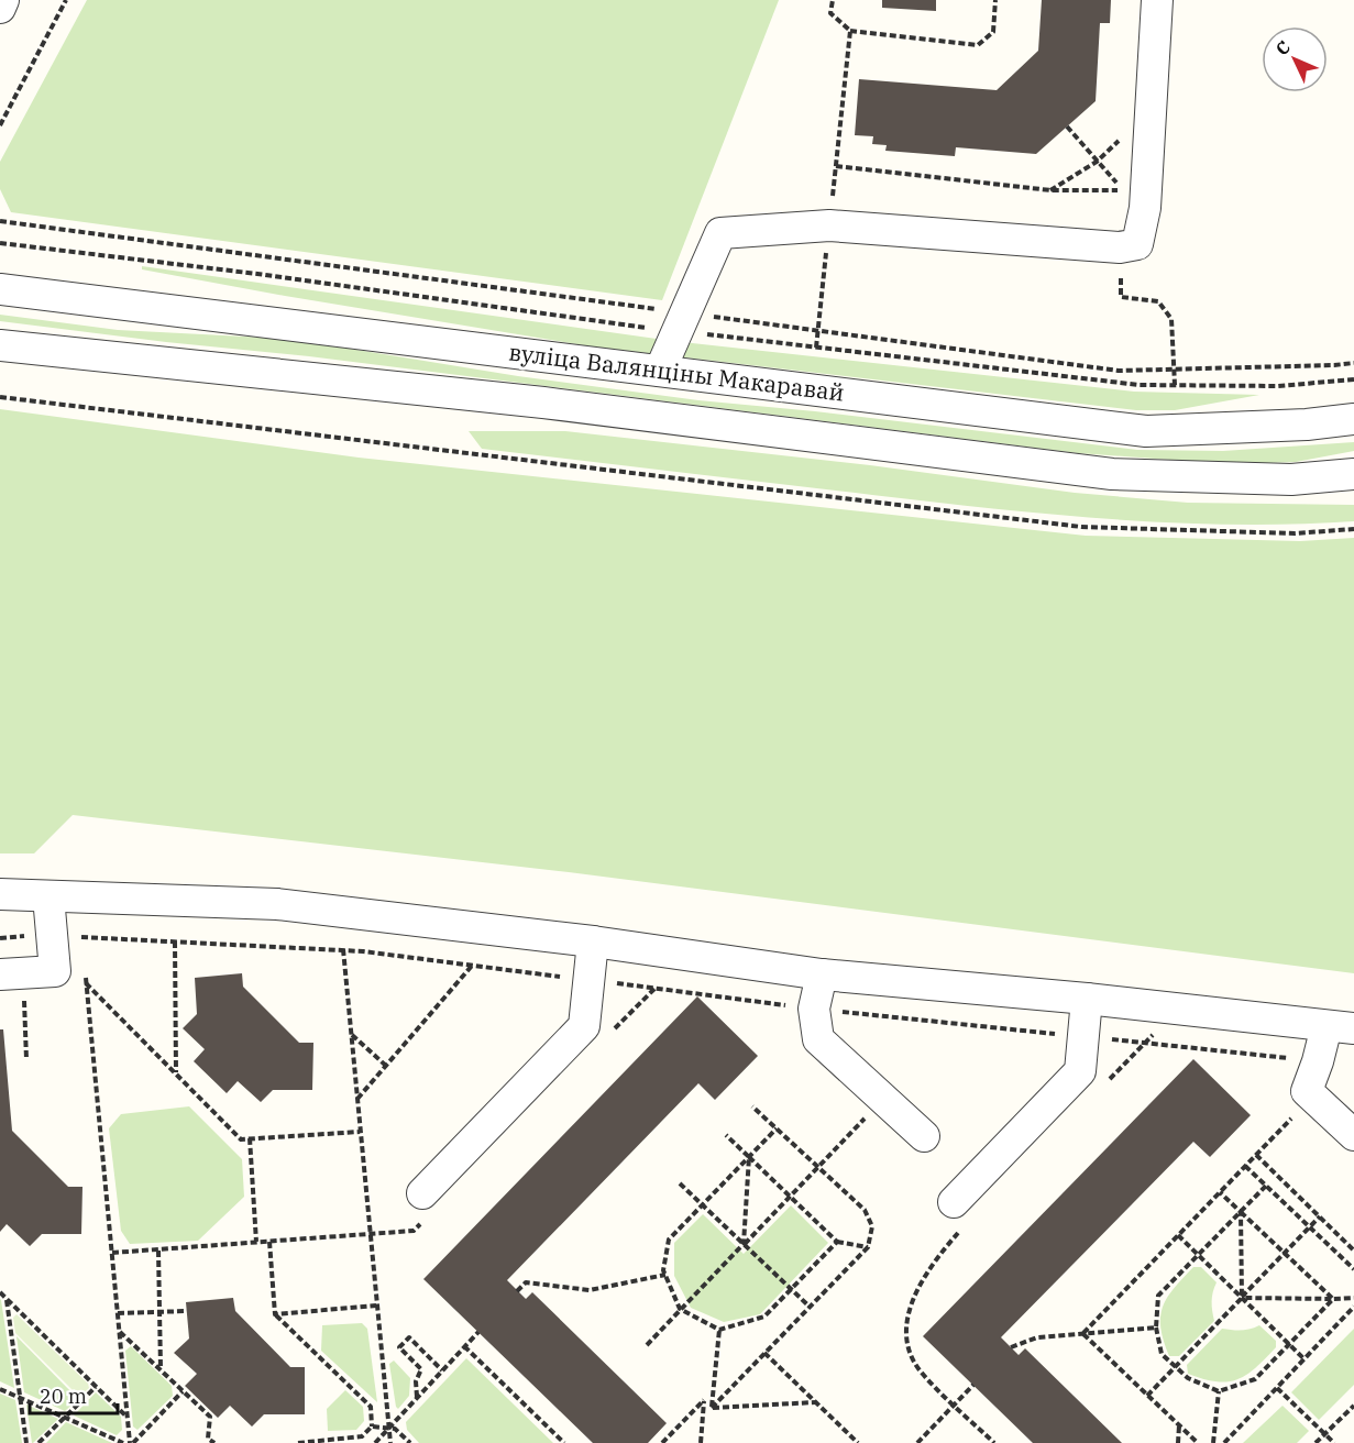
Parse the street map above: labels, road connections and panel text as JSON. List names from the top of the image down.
{
  "streets": {
    "street": ["вуліца Валянціны Макаравай"]
  },
  "scale_bar": "20 m",
  "north": "top left"
}
